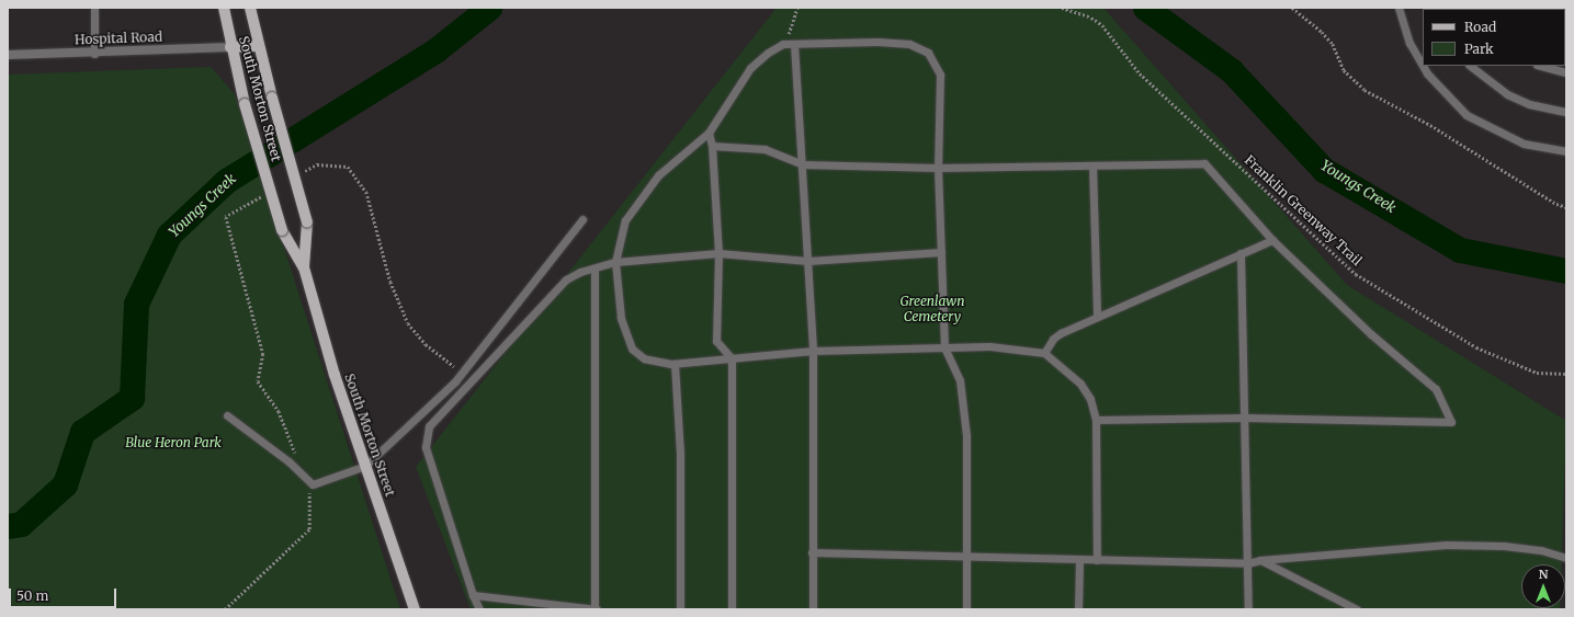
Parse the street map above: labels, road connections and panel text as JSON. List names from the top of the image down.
{
  "streets": {
    "main road": ["South Morton Street"],
    "street": ["Hospital Road"],
    "path": ["Franklin Greenway Trail"]
  },
  "crossings": [
    ["Hospital Road", "South Morton Street"]
  ],
  "water": ["Youngs Creek"],
  "parks": ["Greenlawn Cemetery", "Blue Heron Park"],
  "legend": ["Road", "Park"],
  "scale_bar": "50 m",
  "north": "top"
}
